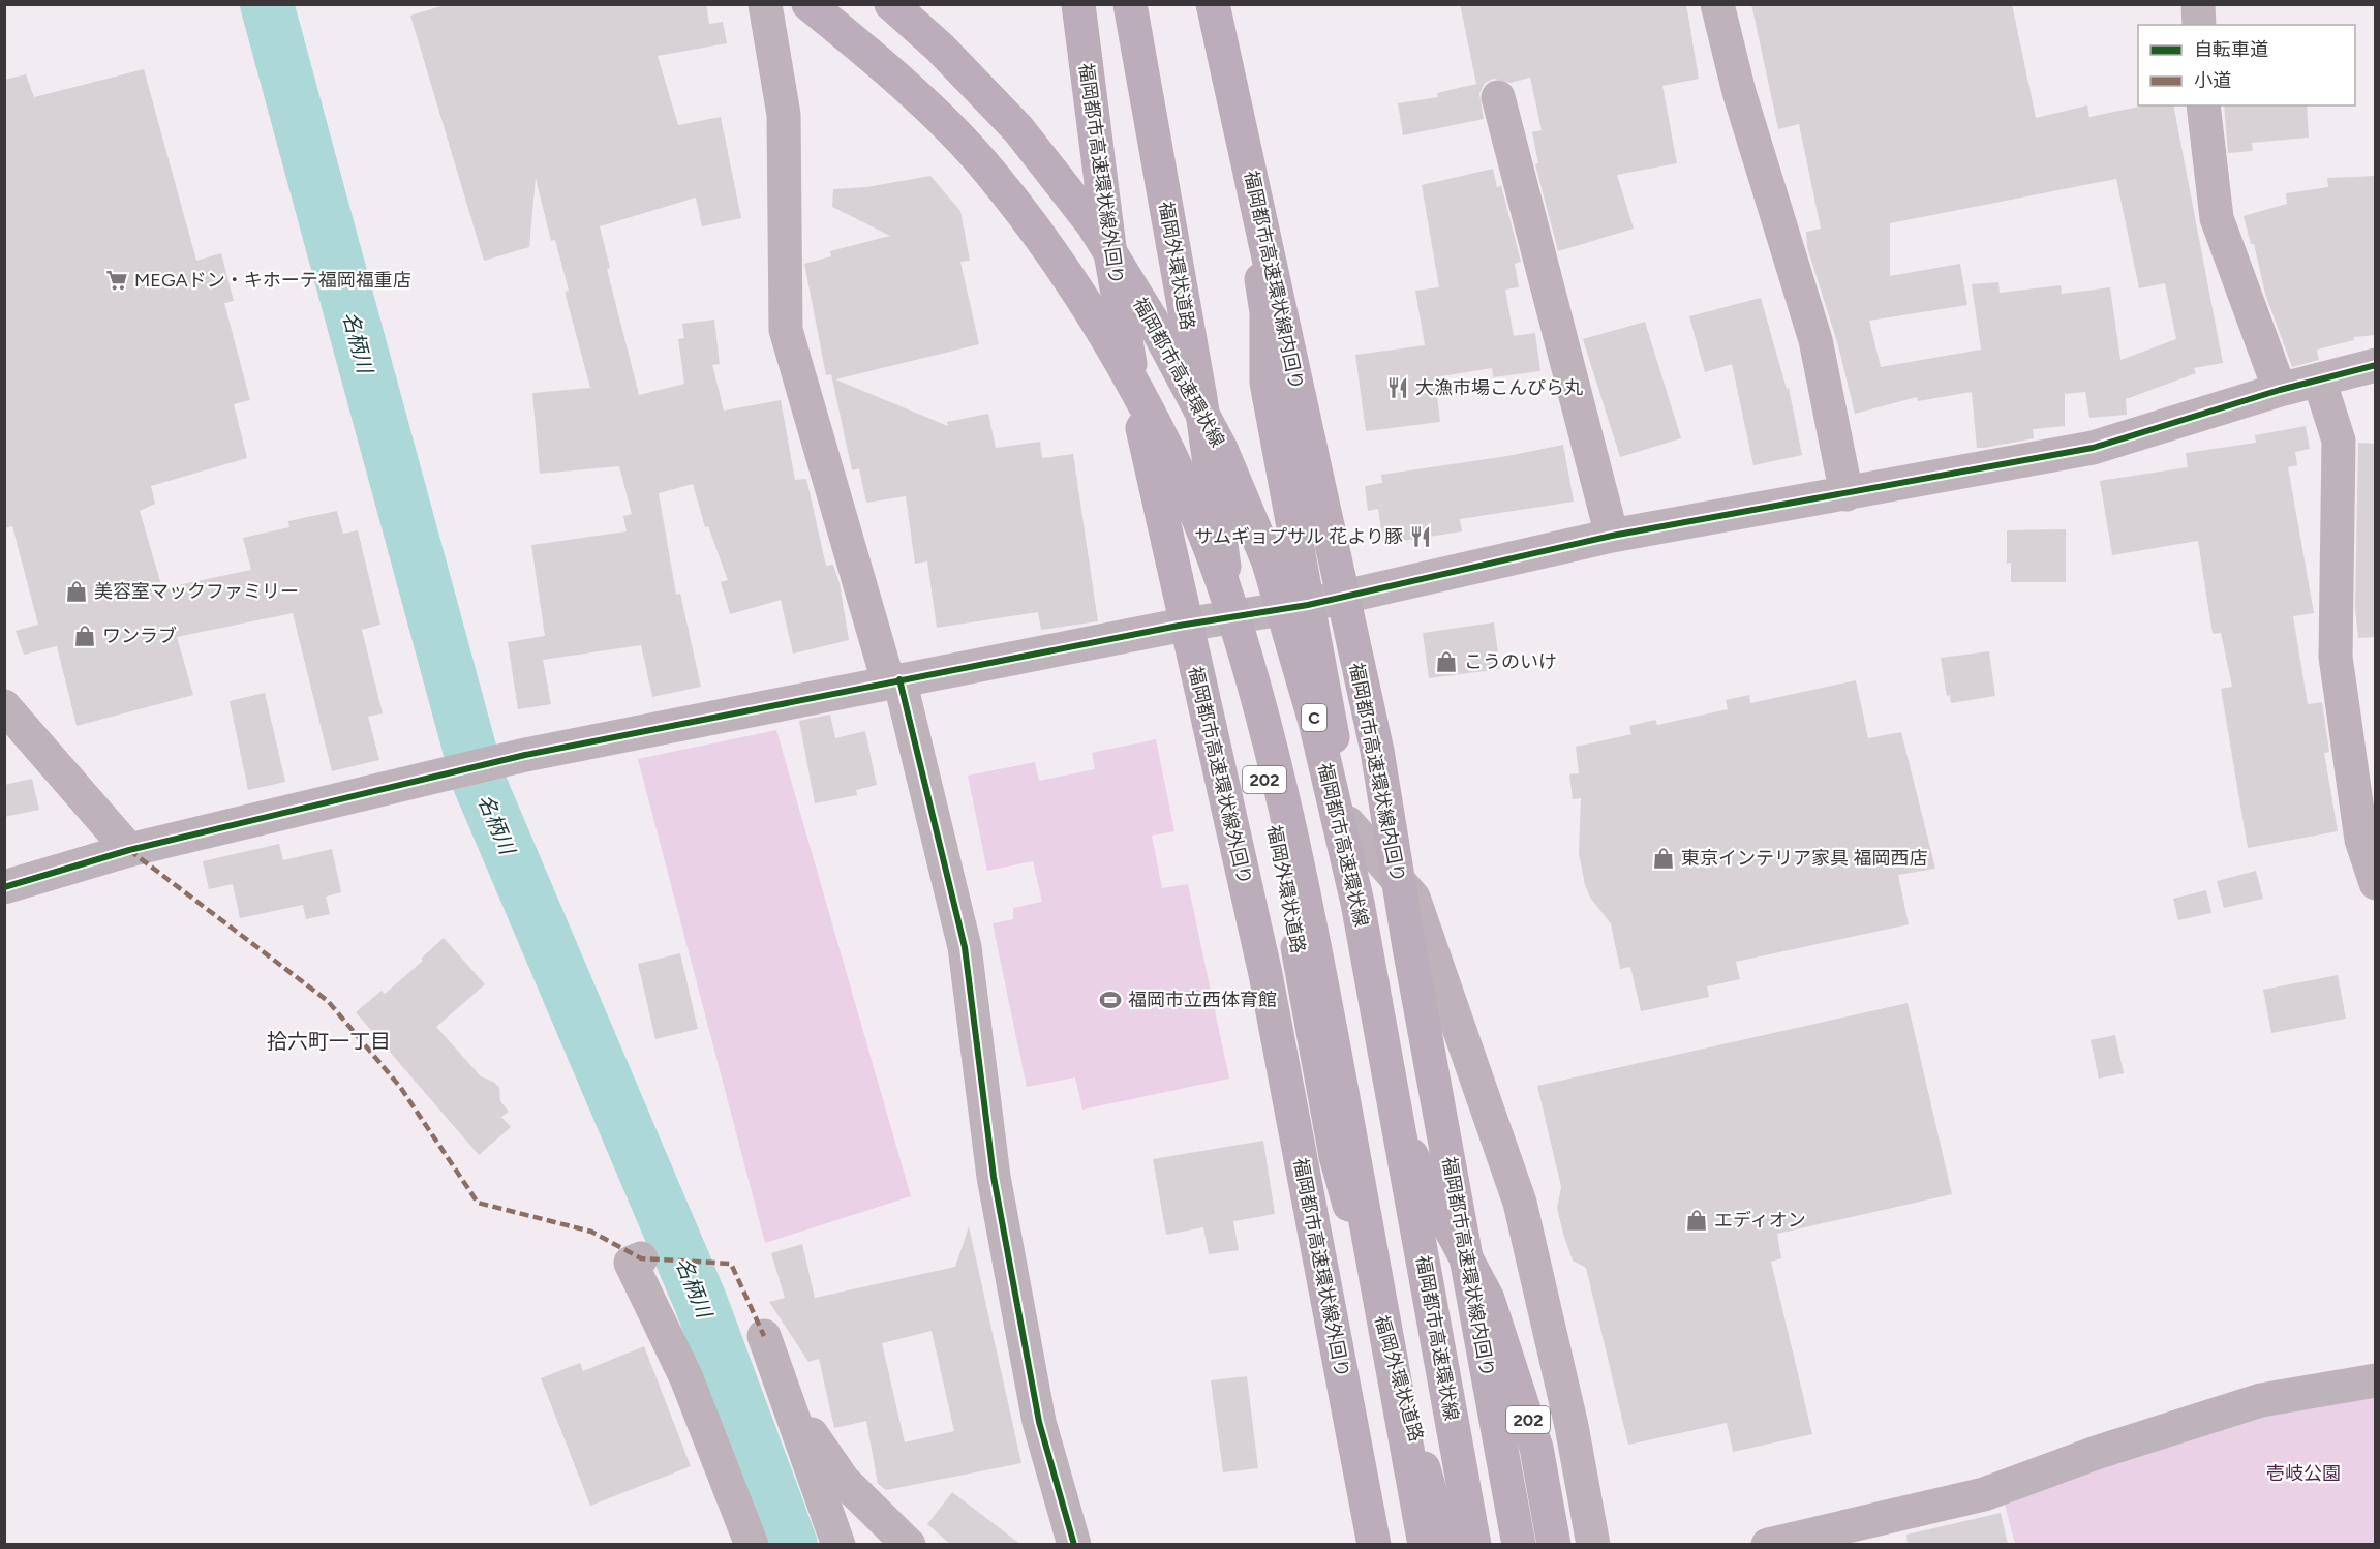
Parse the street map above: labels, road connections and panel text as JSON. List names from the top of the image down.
{
  "streets": {
    "highway": [
      "福岡都市高速環状線外回り",
      "福岡外環状道路",
      "福岡都市高速環状線内回り",
      "福岡都市高速環状線",
      "C",
      "202"
    ]
  },
  "crossings": [
    ["福岡外環状道路", "202"]
  ],
  "districts": ["拾六町一丁目"],
  "water": ["名柄川"],
  "parks": ["壱岐公園"],
  "places": {
    "supermarket": ["MEGAドン・キホーテ福岡福重店"],
    "restaurant": ["大漁市場こんぴら丸", "サムギョプサル 花より豚"],
    "shop": [
      "美容室マックファミリー",
      "ワンラブ",
      "こうのいけ",
      "東京インテリア家具 福岡西店",
      "エディオン"
    ],
    "sports": ["福岡市立西体育館"]
  },
  "legend": ["自転車道", "小道"]
}
